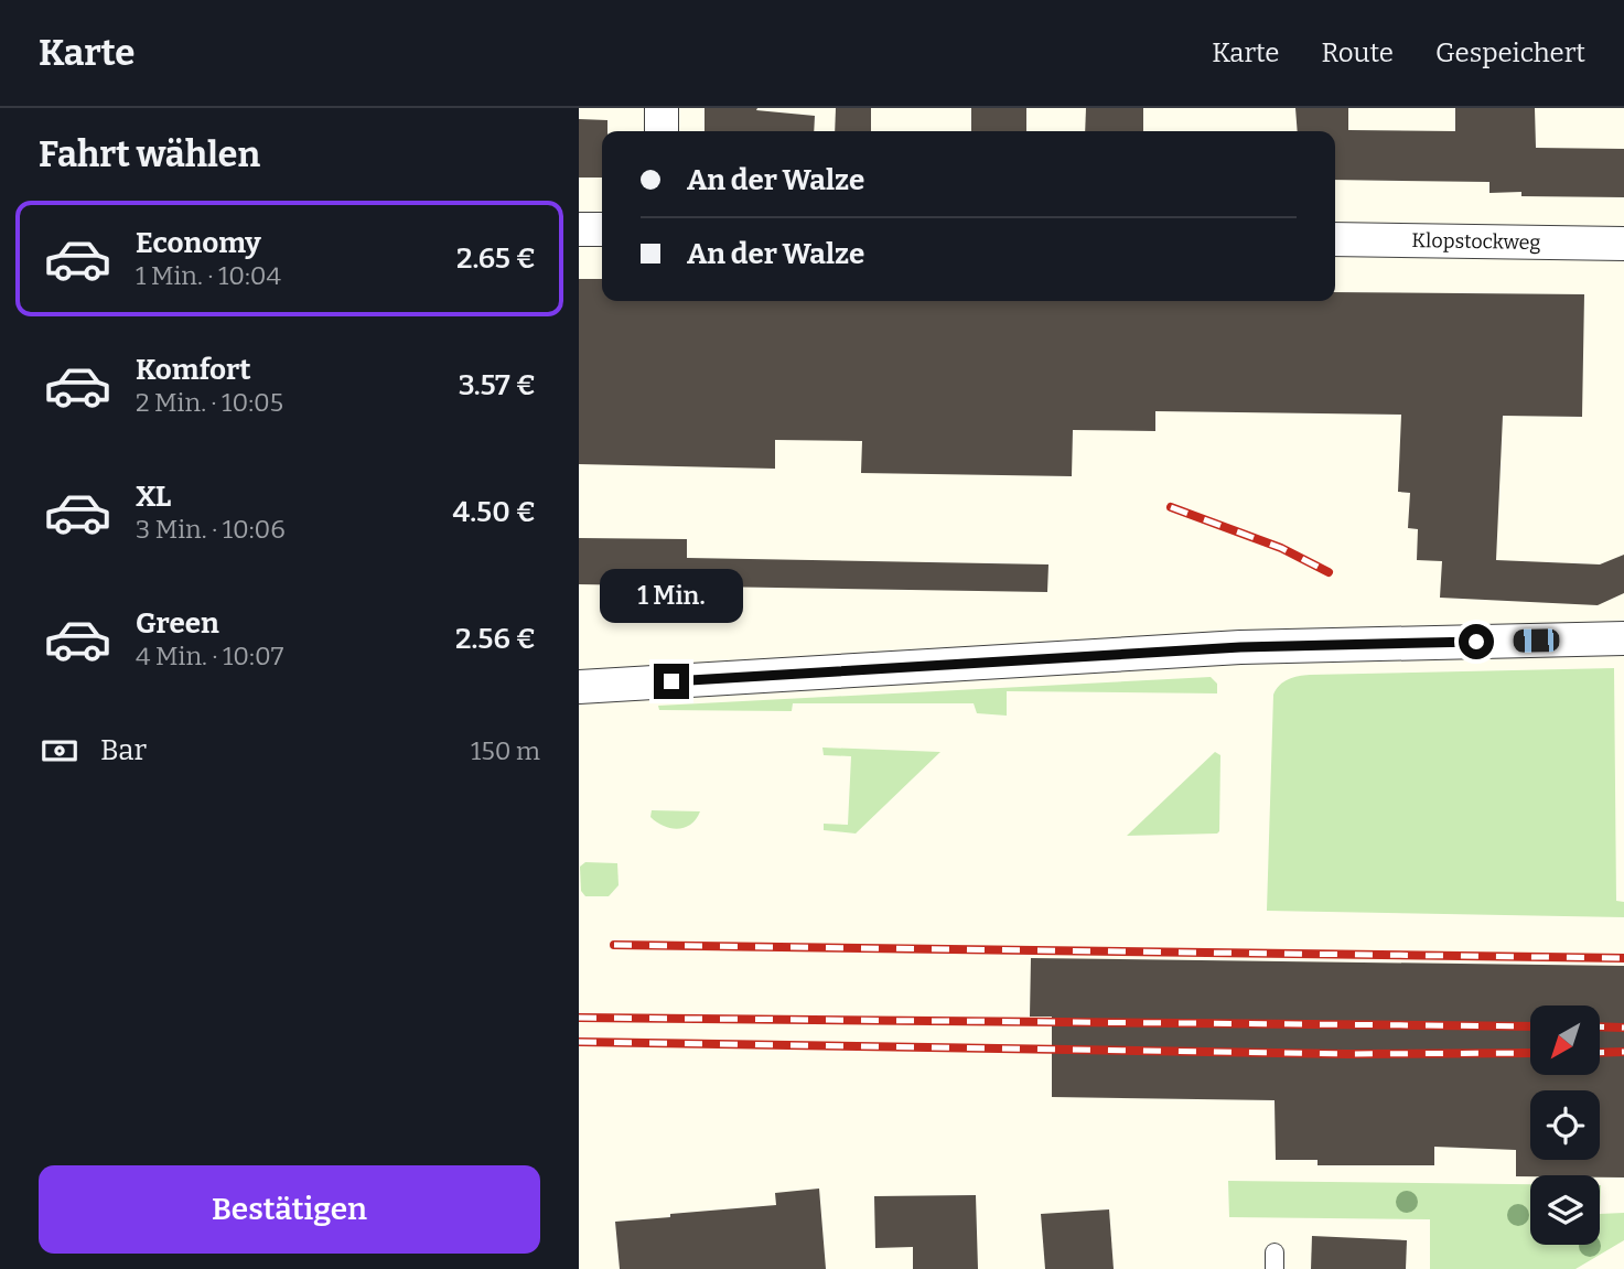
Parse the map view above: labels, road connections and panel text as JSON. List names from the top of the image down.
{
  "streets": {
    "street": ["Klopstockweg"]
  },
  "north": "bottom left",
  "page": {
    "header": "Karte",
    "nav": ["Karte", "Route", "Gespeichert"],
    "heading": "Fahrt wählen",
    "banner": ["An der Walze", "An der Walze"],
    "list": [
      {
        "name": "Economy",
        "note": "1 Min. · 10:04",
        "value": "2.65 €"
      },
      {
        "name": "Komfort",
        "note": "2 Min. · 10:05",
        "value": "3.57 €"
      },
      {
        "name": "XL",
        "note": "3 Min. · 10:06",
        "value": "4.50 €"
      },
      {
        "name": "Green",
        "note": "4 Min. · 10:07",
        "value": "2.56 €"
      }
    ],
    "bubble": "1 Min.",
    "pay": ["Bar", "150 m"],
    "buttons": "Bestätigen"
  }
}
